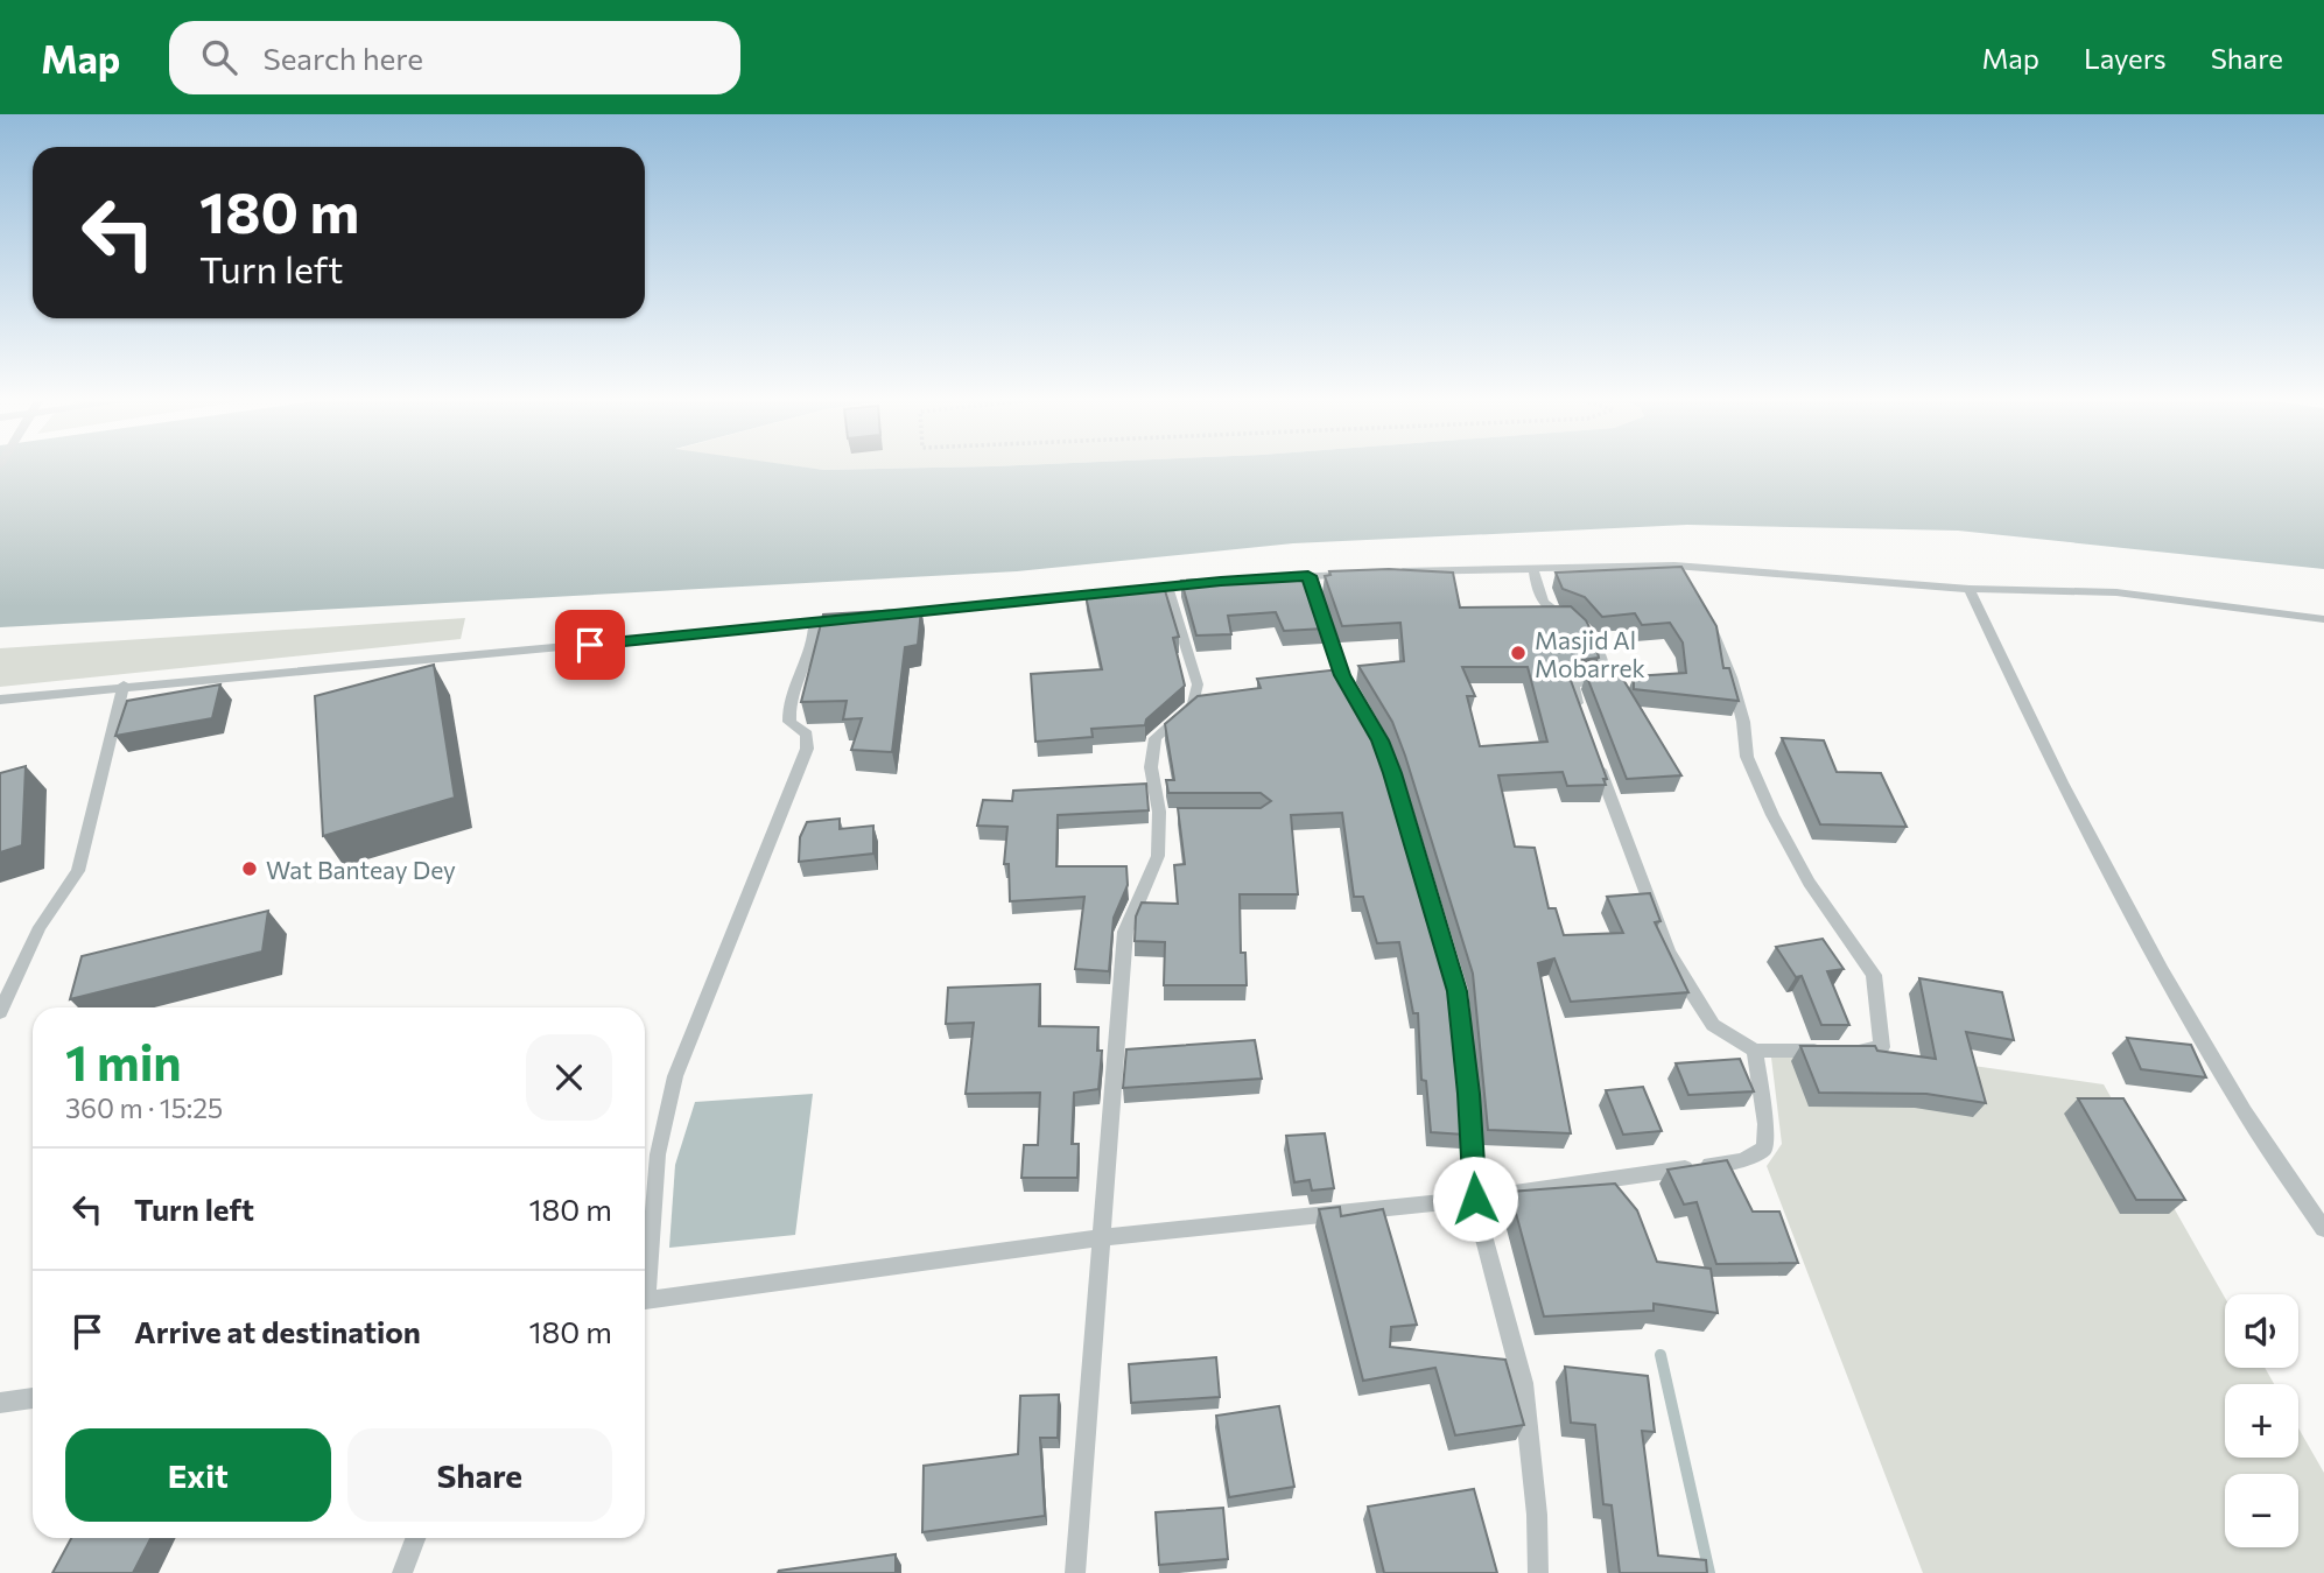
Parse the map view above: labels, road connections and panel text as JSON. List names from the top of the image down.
{
  "places": ["Masjid Al Mobarrek", "Wat Banteay Dey"],
  "page": {
    "header": "Map",
    "search": "Search here",
    "nav": ["Map", "Layers", "Share"],
    "turn": ["180 m", "Turn left"],
    "heading": ["1 min", "360 m · 15:25"],
    "list": [
      {
        "name": "Turn left",
        "value": "180 m"
      },
      {
        "name": "Arrive at destination",
        "value": "180 m"
      }
    ],
    "map_buttons": ["+", "−"],
    "buttons": ["Exit", "Share"]
  }
}
